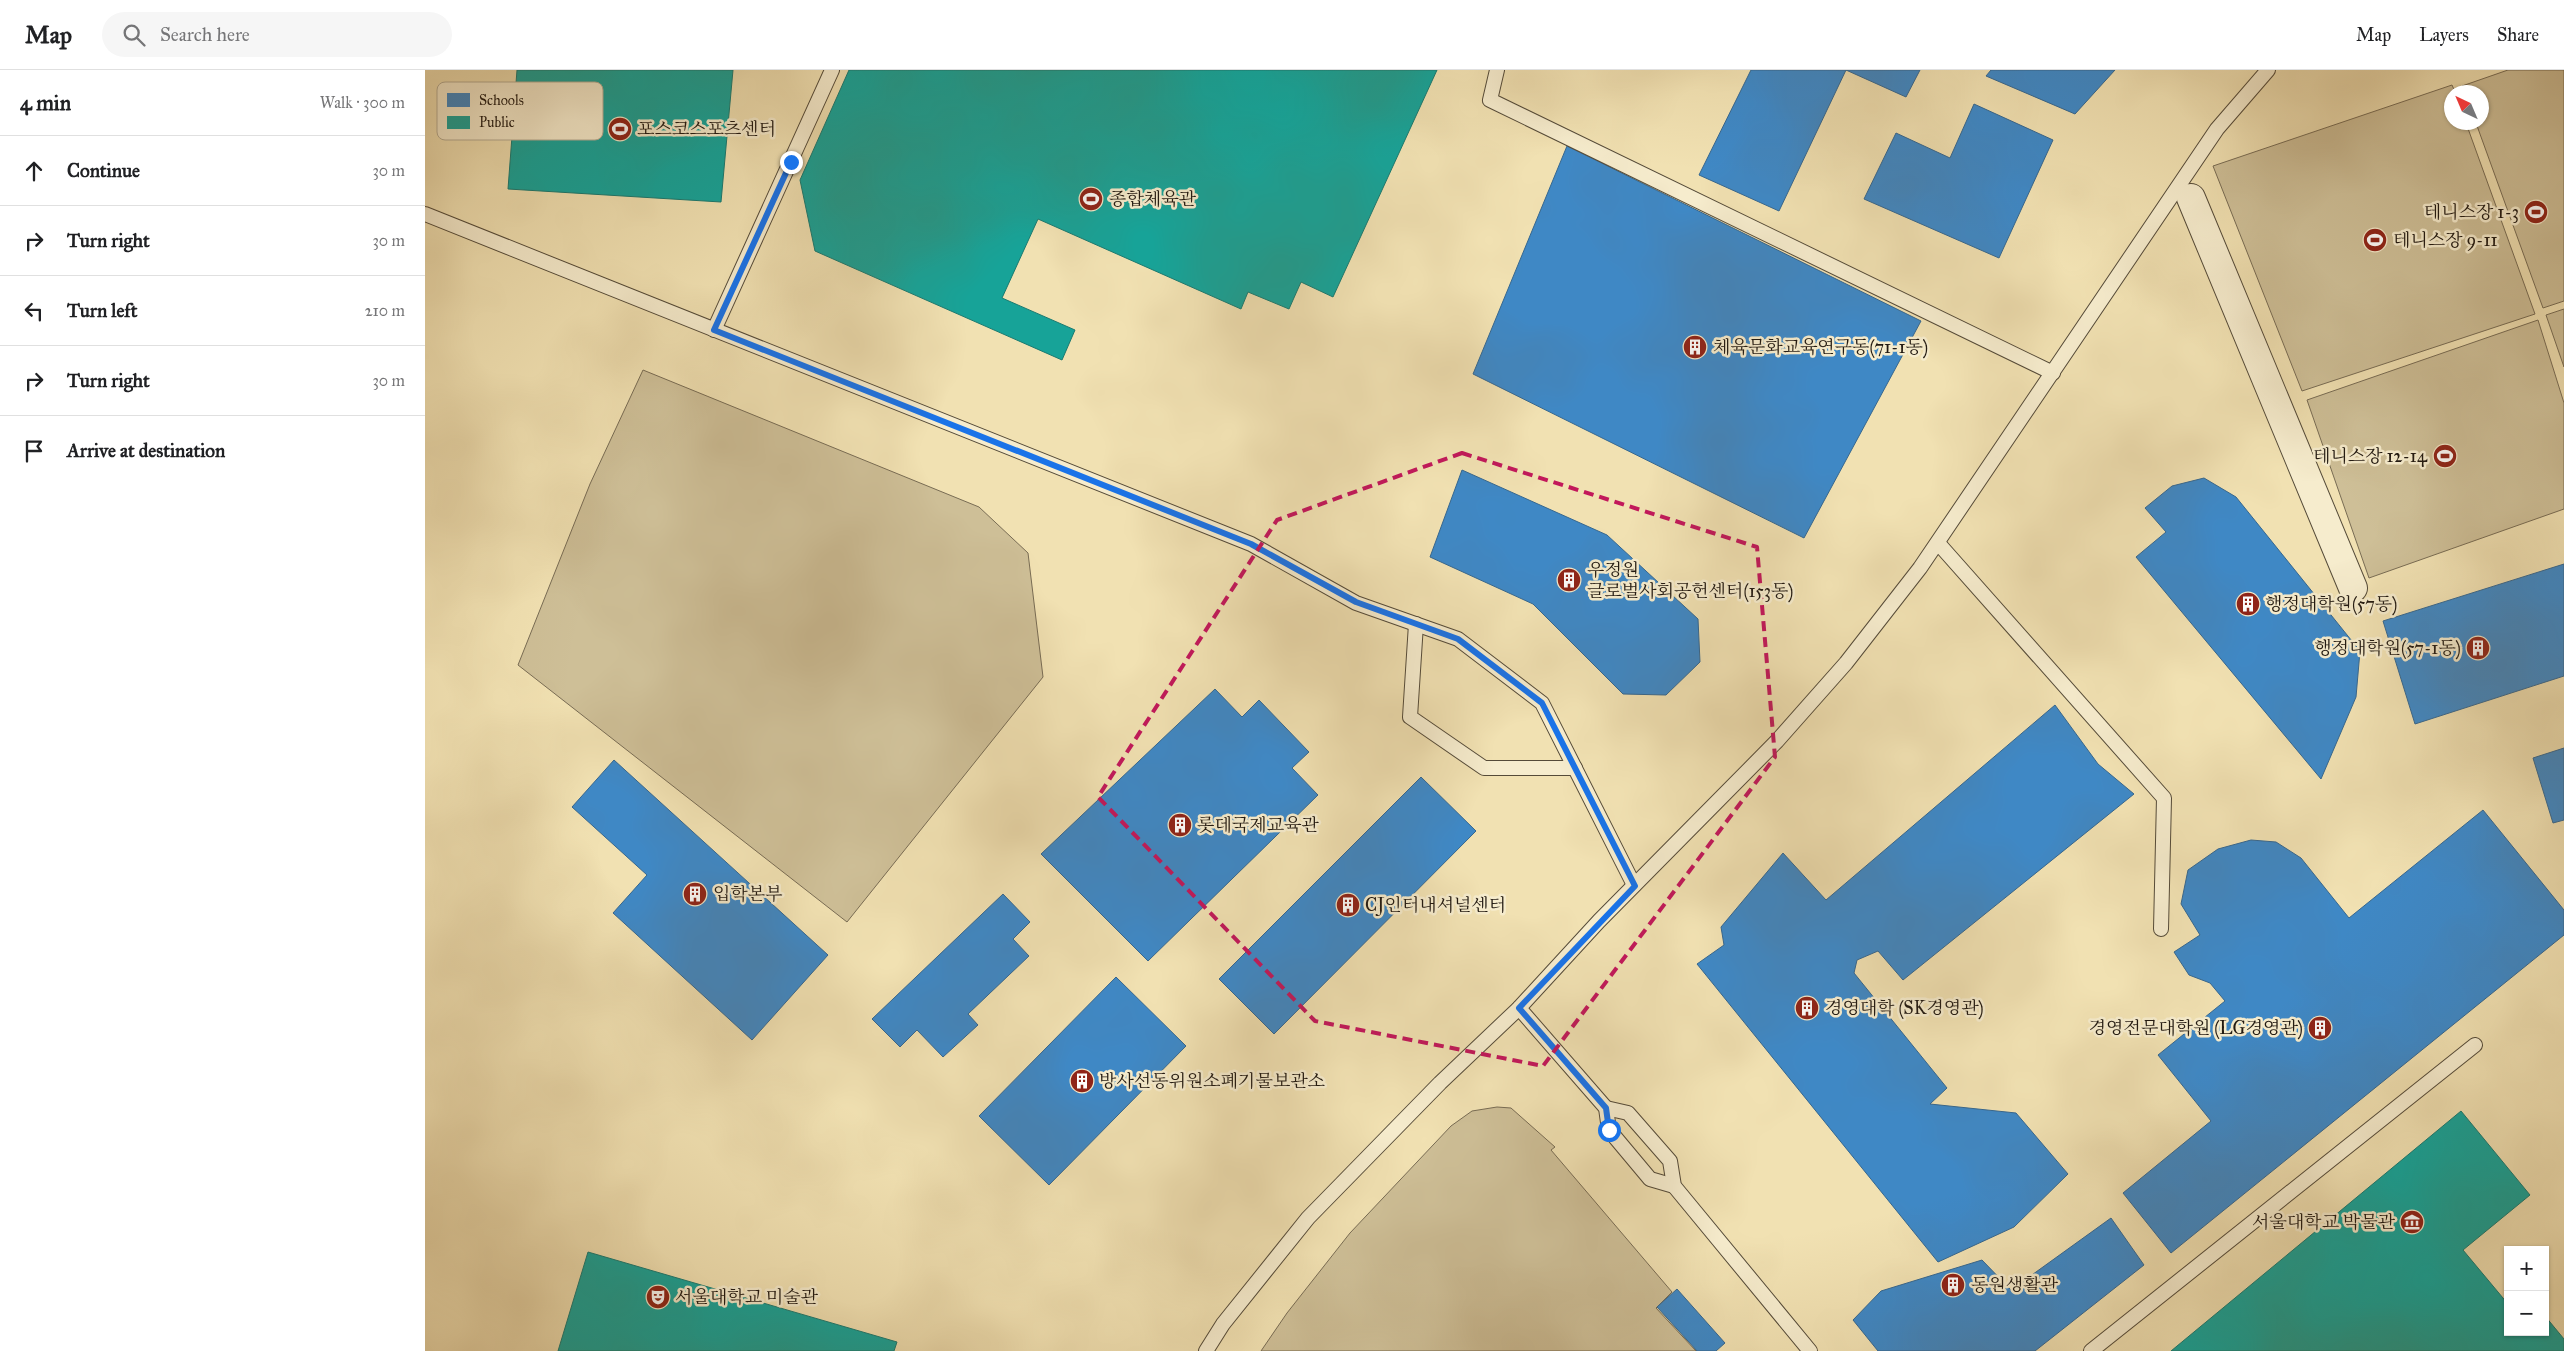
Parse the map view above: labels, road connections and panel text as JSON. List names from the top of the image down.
{
  "places": {
    "sports": [
      "포스코스포츠센터",
      "종합체육관",
      "테니스장 1-3",
      "테니스장 9-11",
      "테니스장 12-14"
    ],
    "building": [
      "체육문화교육연구동(71-1동)",
      "우정원 글로벌사회공헌센터(153동)",
      "행정대학원(57동)",
      "행정대학원(57-1동)",
      "롯데국제교육관",
      "입학본부",
      "CJ인터내셔널센터",
      "경영대학 (SK경영관)",
      "경영전문대학원 (LG경영관)",
      "방사선동위원소폐기물보관소",
      "동원생활관"
    ],
    "museum": ["서울대학교 박물관"],
    "theatre": ["서울대학교 미술관"]
  },
  "legend": ["Schools", "Public"],
  "north": "top left",
  "page": {
    "header": "Map",
    "search": "Search here",
    "nav": ["Map", "Layers", "Share"],
    "heading": ["4 min", "Walk · 300 m"],
    "list": [
      ["Continue", "30 m"],
      ["Turn right", "30 m"],
      ["Turn left", "210 m"],
      ["Turn right", "30 m"],
      "Arrive at destination"
    ],
    "map_buttons": ["+", "−"]
  }
}
